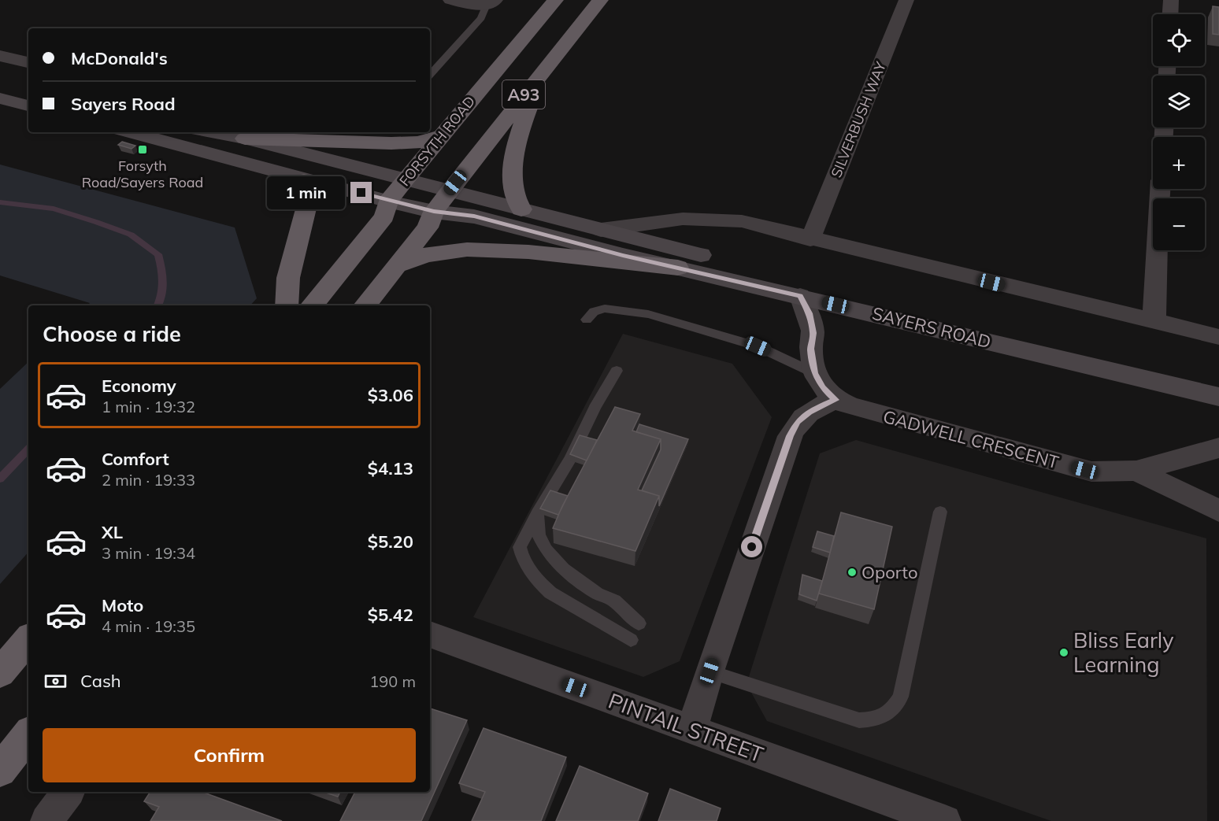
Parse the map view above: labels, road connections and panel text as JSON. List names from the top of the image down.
{
  "streets": {
    "highway": ["A93", "FORSYTH ROAD"],
    "main road": ["SAYERS ROAD"],
    "street": ["SILVERBUSH WAY", "GADWELL CRESCENT", "PINTAIL STREET"]
  },
  "crossings": [
    ["A93", "SAYERS ROAD"],
    ["SILVERBUSH WAY", "SAYERS ROAD"],
    ["FORSYTH ROAD", "SAYERS ROAD"],
    ["SAYERS ROAD", "GADWELL CRESCENT"]
  ],
  "places": {
    "transit": ["Forsyth Road/Sayers Road"],
    "other": ["Oporto", "Bliss Early Learning"]
  },
  "page": {
    "map_buttons": ["+", "−"],
    "banner": ["McDonald's", "Sayers Road"],
    "bubble": "1 min",
    "heading": "Choose a ride",
    "list": [
      {
        "name": "Economy",
        "note": "1 min · 19:32",
        "value": "$3.06"
      },
      {
        "name": "Comfort",
        "note": "2 min · 19:33",
        "value": "$4.13"
      },
      {
        "name": "XL",
        "note": "3 min · 19:34",
        "value": "$5.20"
      },
      {
        "name": "Moto",
        "note": "4 min · 19:35",
        "value": "$5.42"
      }
    ],
    "pay": ["Cash", "190 m"],
    "buttons": "Confirm"
  }
}
